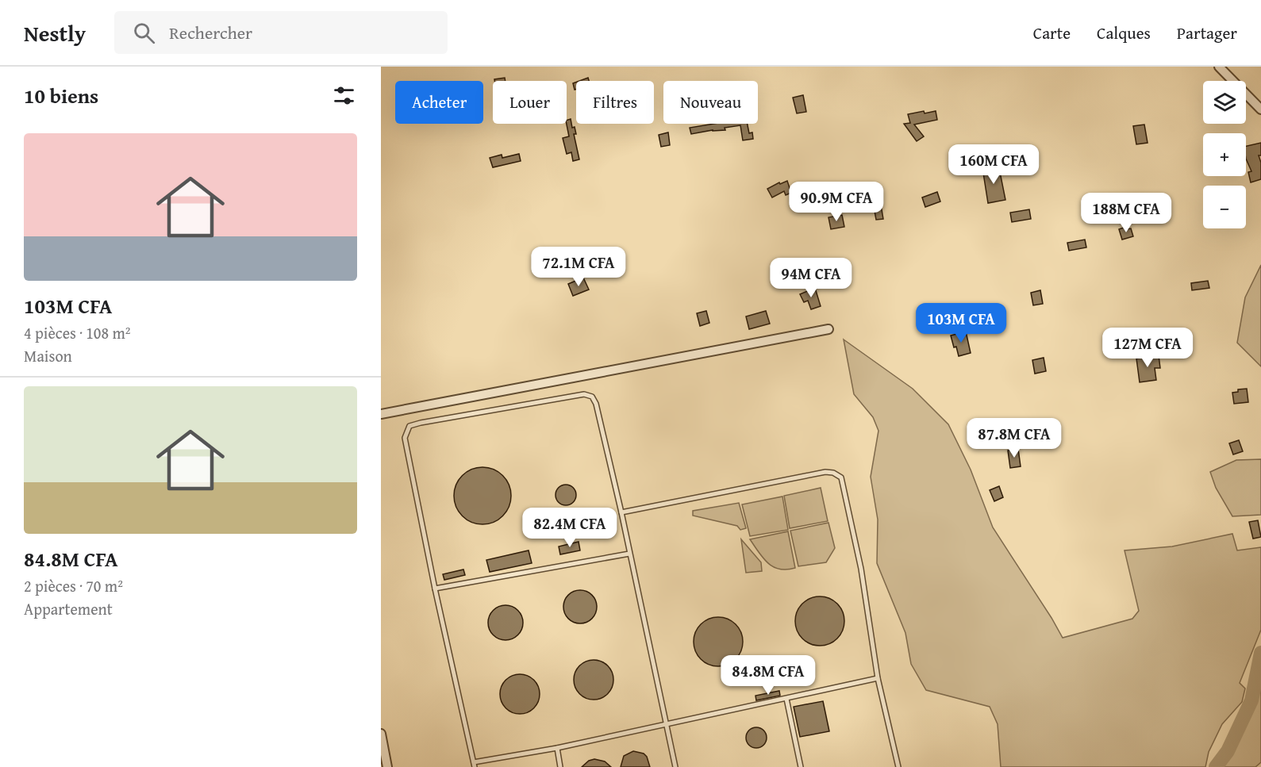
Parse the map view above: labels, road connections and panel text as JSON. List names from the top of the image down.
{
  "page": {
    "header": "Nestly",
    "search": "Rechercher",
    "nav": ["Carte", "Calques", "Partager"],
    "heading": "10 biens",
    "map_buttons": ["+", "−"],
    "chip": [
      "Acheter",
      "Louer",
      "Filtres",
      "Nouveau"
    ],
    "list": [
      {
        "name": "103M CFA",
        "note": "4 pièces · 108 m² · Maison"
      },
      {
        "name": "84.8M CFA",
        "note": "2 pièces · 70 m² · Appartement"
      }
    ],
    "price": [
      "160M CFA",
      "90.9M CFA",
      "188M CFA",
      "72.1M CFA",
      "94M CFA",
      "103M CFA",
      "127M CFA",
      "87.8M CFA",
      "82.4M CFA",
      "84.8M CFA"
    ]
  }
}
